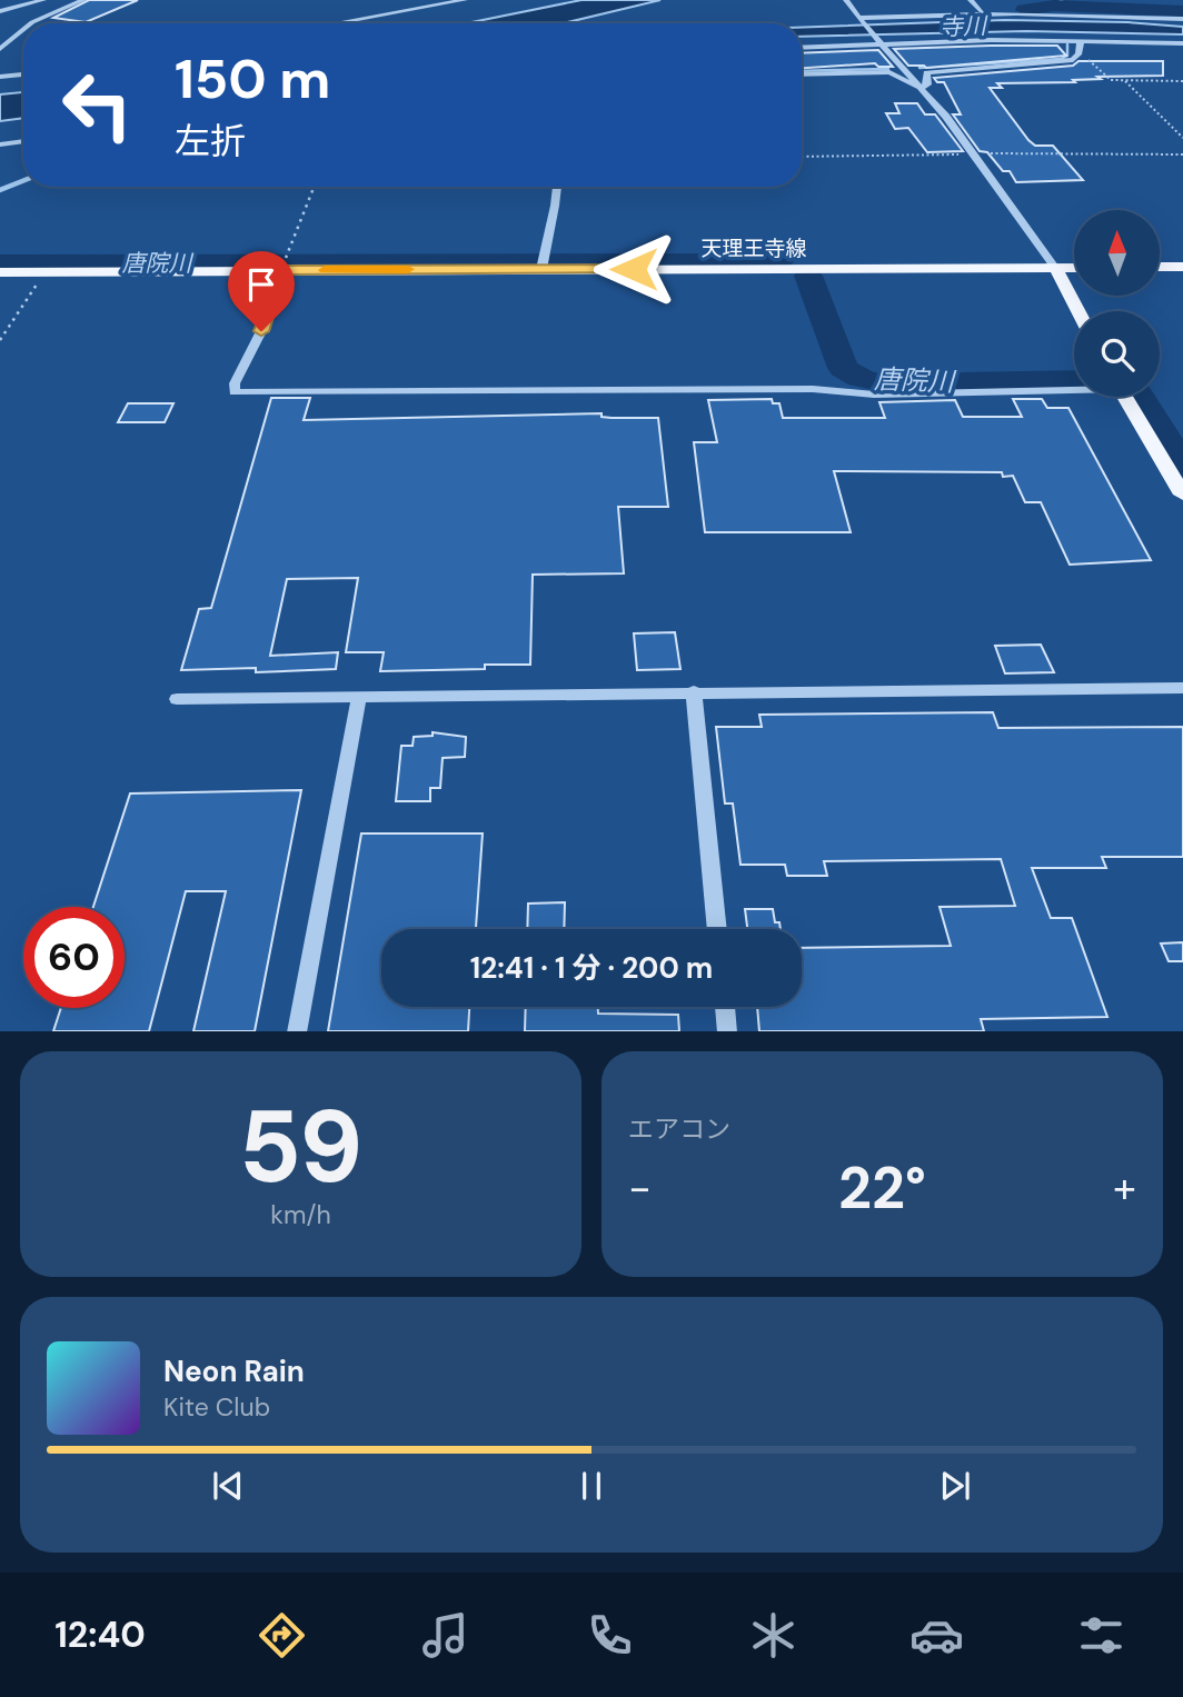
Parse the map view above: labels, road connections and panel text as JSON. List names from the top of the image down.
{
  "streets": {
    "main road": ["天理王寺線"]
  },
  "water": ["寺川", "唐院川"],
  "north": "top",
  "page": {
    "turn": ["150 m", "左折"],
    "limit": "60",
    "trip": "12:41 · 1 分 · 200 m",
    "tile": [
      ["59", "km/h"],
      "エアコン"
    ],
    "heat": ["−", "22°", "+"],
    "song": ["Neon Rain", "Kite Club"],
    "tabs": "12:40"
  }
}
